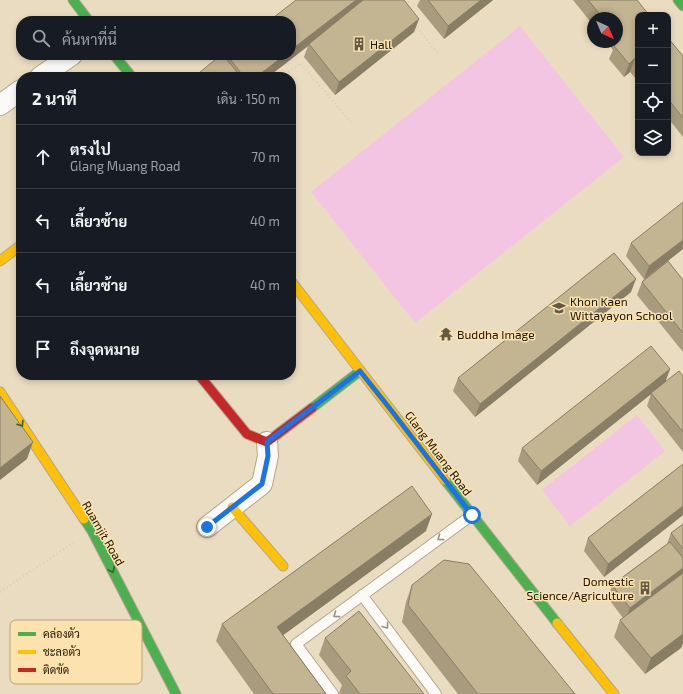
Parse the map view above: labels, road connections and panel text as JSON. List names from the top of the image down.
{
  "streets": {
    "street": ["Glang Muang Road", "Ruamjit Road"]
  },
  "one_way": ["Ruamjit Road"],
  "places": {
    "building": ["Hall", "Domestic Science/Agriculture"],
    "school or university": ["Khon Kaen Wittayayon School"],
    "temple": ["Buddha Image"]
  },
  "legend": ["คล่องตัว", "ชะลอตัว", "ติดขัด"],
  "north": "bottom right",
  "page": {
    "map_buttons": ["+", "−"],
    "search": "ค้นหาที่นี่",
    "heading": ["2 นาที", "เดิน · 150 m"],
    "list": [
      ["ตรงไป", "Glang Muang Road", "70 m"],
      ["เลี้ยวซ้าย", "40 m"],
      ["เลี้ยวซ้าย", "40 m"],
      "ถึงจุดหมาย"
    ]
  }
}
